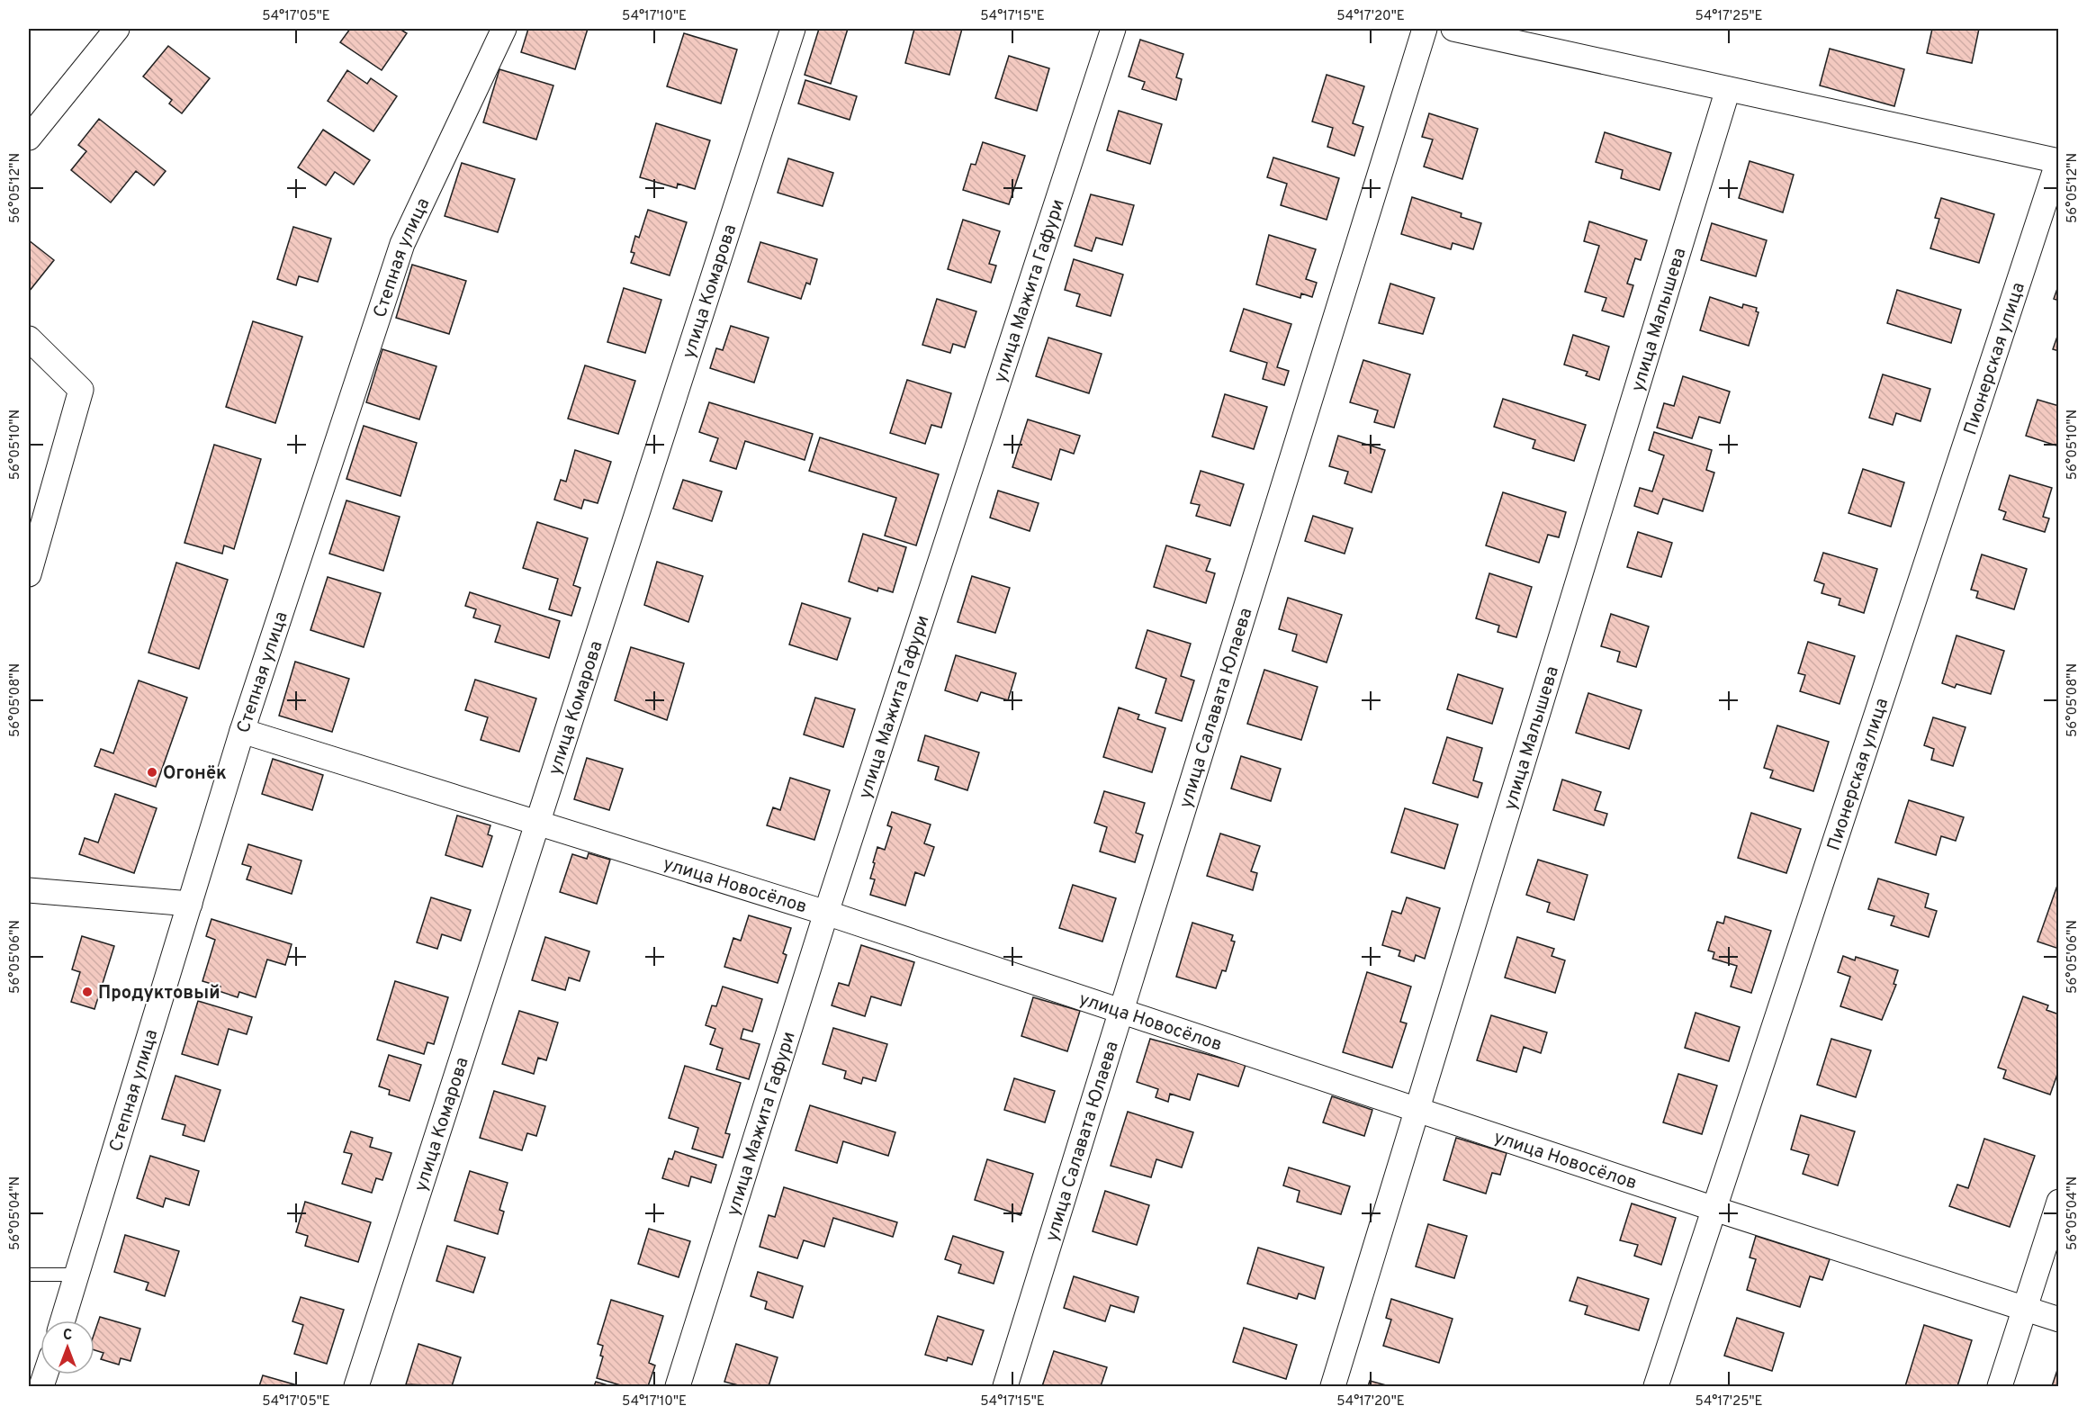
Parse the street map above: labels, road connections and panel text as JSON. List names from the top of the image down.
{
  "streets": {
    "street": [
      "Степная улица",
      "улица Комарова",
      "улица Мажита Гафури",
      "улица Малышева",
      "Пионерская улица",
      "улица Салавата Юлаева",
      "улица Новосёлов"
    ]
  },
  "crossings": [
    ["Степная улица", "улица Новосёлов"],
    ["улица Комарова", "улица Новосёлов"],
    ["улица Мажита Гафури", "улица Новосёлов"],
    ["улица Малышева", "улица Новосёлов"],
    ["Пионерская улица", "улица Новосёлов"],
    ["улица Салавата Юлаева", "улица Новосёлов"]
  ],
  "places": ["Огонёк", "Продуктовый"],
  "north": "top",
  "coordinates": [
    "54°17'05\"E",
    "54°17'10\"E",
    "54°17'15\"E",
    "54°17'20\"E",
    "54°17'25\"E",
    "56°05'12\"N",
    "56°05'10\"N",
    "56°05'08\"N",
    "56°05'06\"N",
    "56°05'04\"N"
  ]
}
